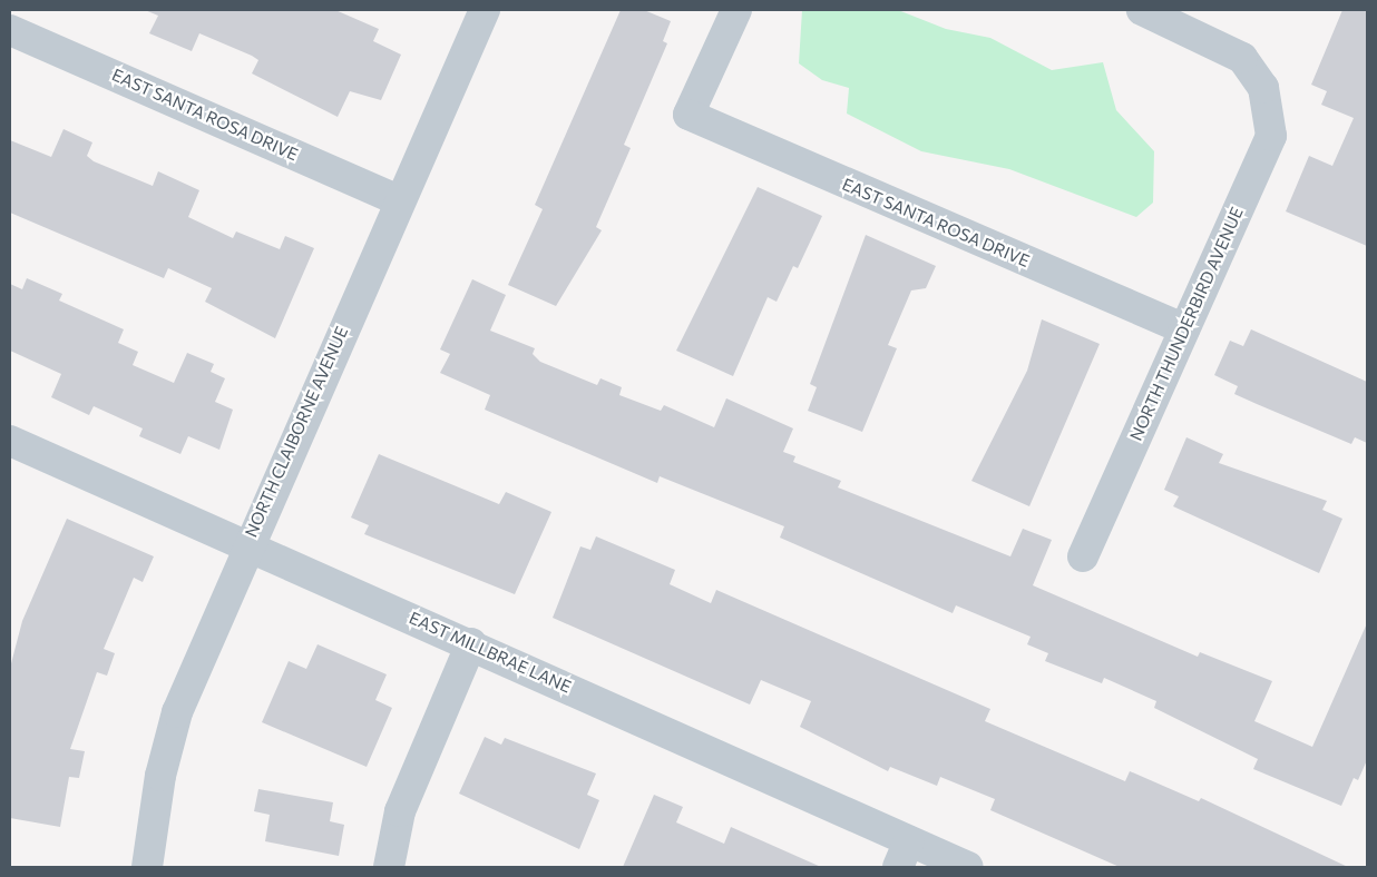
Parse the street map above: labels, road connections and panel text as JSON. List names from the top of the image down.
{
  "streets": {
    "street": [
      "EAST SANTA ROSA DRIVE",
      "NORTH THUNDERBIRD AVENUE",
      "NORTH CLAIBORNE AVENUE",
      "EAST MILLBRAE LANE"
    ]
  },
  "crossings": [
    ["EAST SANTA ROSA DRIVE", "NORTH THUNDERBIRD AVENUE"],
    ["EAST SANTA ROSA DRIVE", "NORTH CLAIBORNE AVENUE"],
    ["NORTH CLAIBORNE AVENUE", "EAST MILLBRAE LANE"]
  ]
}
